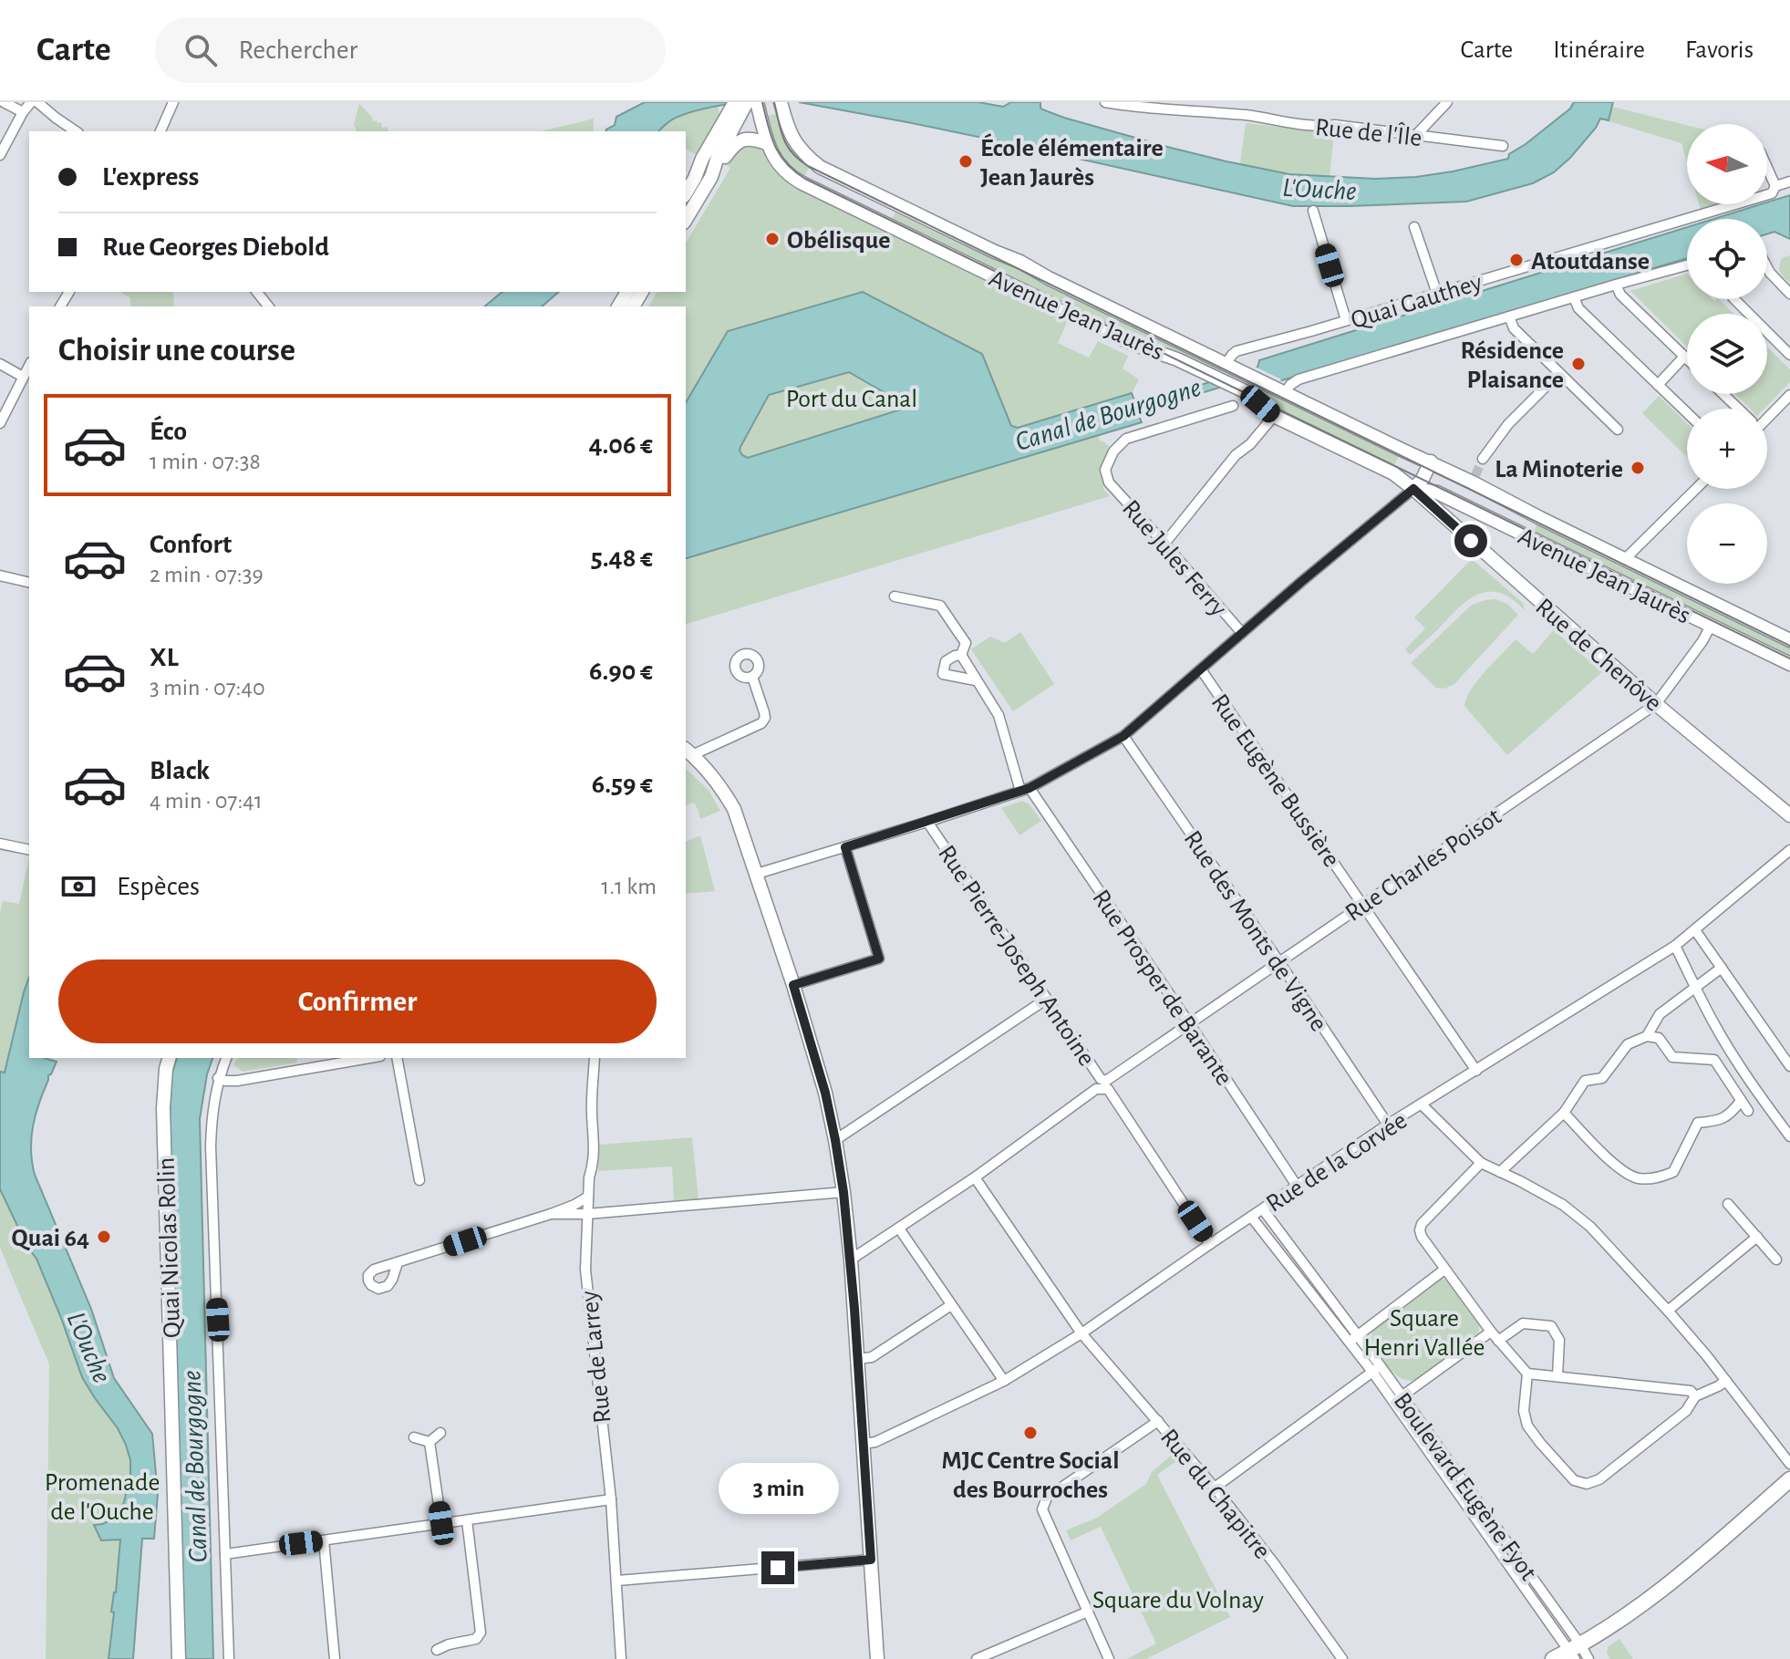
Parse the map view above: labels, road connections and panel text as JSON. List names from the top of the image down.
{
  "streets": {
    "main road": ["Avenue Jean Jaurès", "Rue de Chenôve", "Quai Nicolas Rolin"],
    "street": [
      "Rue de l'Île",
      "Quai Gauthey",
      "Rue Jules Ferry",
      "Rue Eugène Bussière",
      "Rue Charles Poisot",
      "Rue des Monts de Vigne",
      "Rue Pierre-Joseph Antoine",
      "Rue Prosper de Barante",
      "Rue de la Corvée",
      "Rue de Larrey",
      "Boulevard Eugène Fyot",
      "Rue du Chapitre"
    ]
  },
  "crossings": [
    ["Quai Gauthey", "Avenue Jean Jaurès"],
    ["Avenue Jean Jaurès", "Rue de Chenôve"],
    ["Avenue Jean Jaurès", "Rue Charles Poisot"],
    ["Rue de Chenôve", "Rue Charles Poisot"],
    ["Rue Eugène Bussière", "Rue Charles Poisot"],
    ["Rue Eugène Bussière", "Rue de la Corvée"],
    ["Rue Charles Poisot", "Rue des Monts de Vigne"],
    ["Rue Charles Poisot", "Rue Pierre-Joseph Antoine"],
    ["Rue Charles Poisot", "Rue Prosper de Barante"],
    ["Rue Charles Poisot", "Rue du Chapitre"],
    ["Rue des Monts de Vigne", "Rue de la Corvée"],
    ["Rue Pierre-Joseph Antoine", "Rue de la Corvée"],
    ["Rue Prosper de Barante", "Rue de la Corvée"],
    ["Rue de la Corvée", "Boulevard Eugène Fyot"],
    ["Rue de la Corvée", "Rue du Chapitre"]
  ],
  "water": ["L'Ouche", "Canal de Bourgogne"],
  "parks": [
    "Port du Canal",
    "Square Henri Vallée",
    "Promenade de l'Ouche",
    "Square du Volnay"
  ],
  "places": [
    "École élémentaire Jean Jaurès",
    "Obélisque",
    "Atoutdanse",
    "Résidence Plaisance",
    "La Minoterie",
    "Quai 64",
    "MJC Centre Social des Bourroches"
  ],
  "north": "left",
  "page": {
    "header": "Carte",
    "search": "Rechercher",
    "nav": ["Carte", "Itinéraire", "Favoris"],
    "map_buttons": ["+", "−"],
    "banner": ["L'express", "Rue Georges Diebold"],
    "heading": "Choisir une course",
    "list": [
      {
        "name": "Éco",
        "note": "1 min · 07:38",
        "value": "4.06 €"
      },
      {
        "name": "Confort",
        "note": "2 min · 07:39",
        "value": "5.48 €"
      },
      {
        "name": "XL",
        "note": "3 min · 07:40",
        "value": "6.90 €"
      },
      {
        "name": "Black",
        "note": "4 min · 07:41",
        "value": "6.59 €"
      }
    ],
    "pay": ["Espèces", "1.1 km"],
    "buttons": "Confirmer",
    "bubble": "3 min"
  }
}
